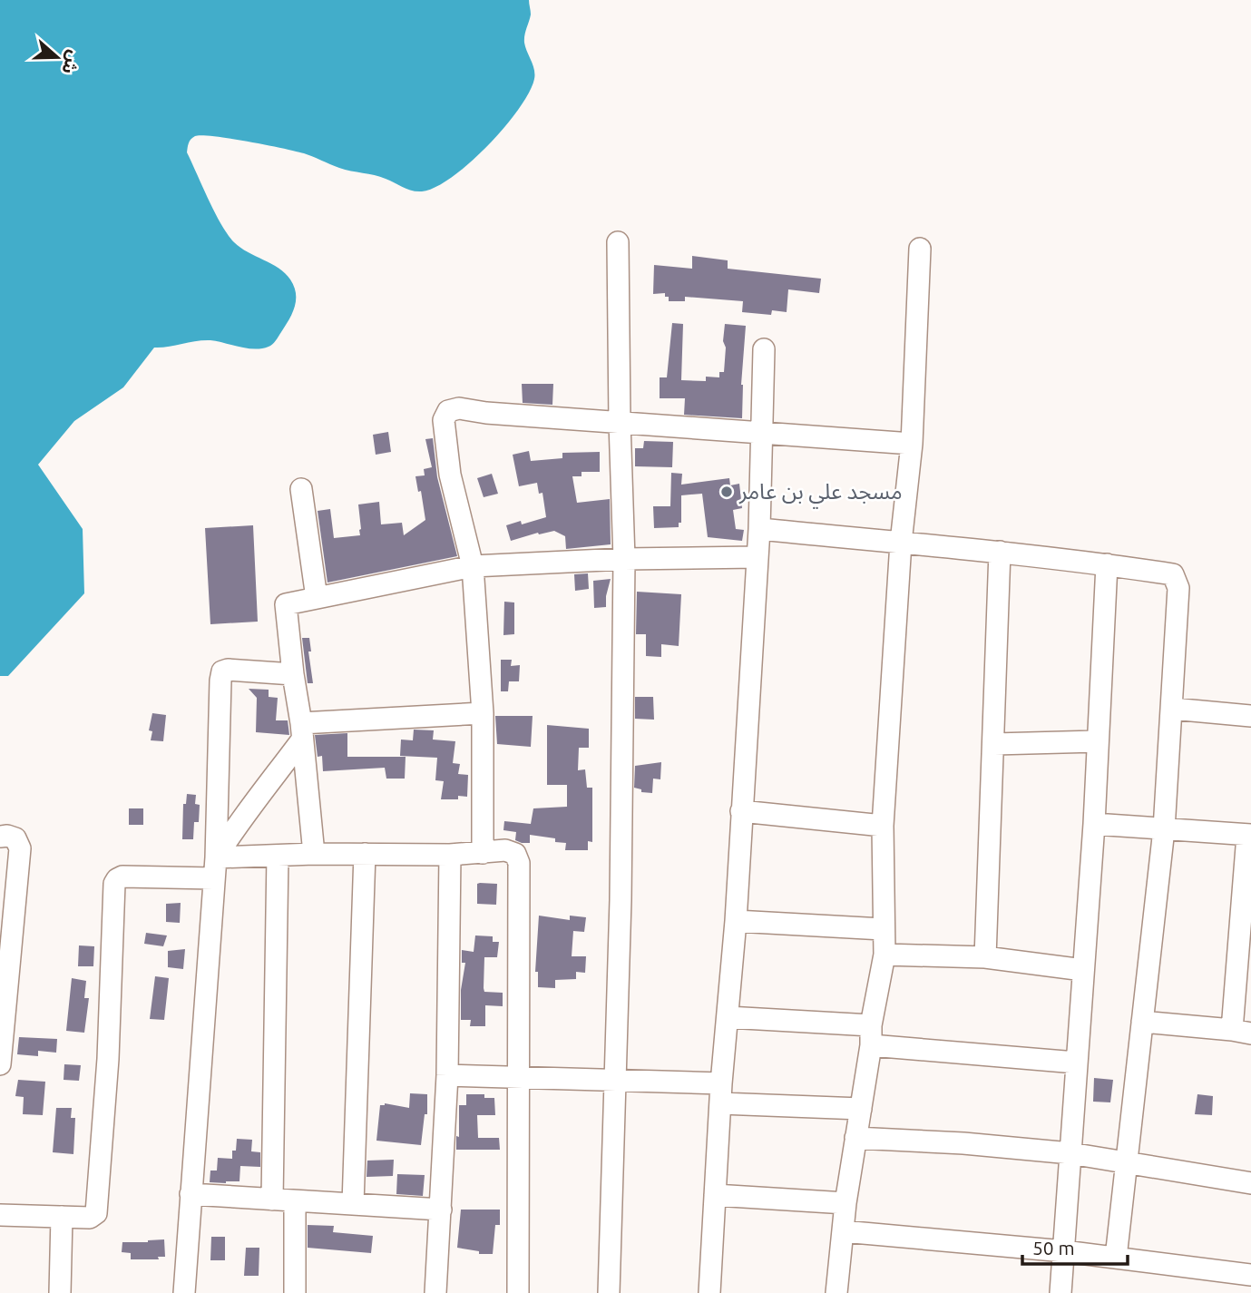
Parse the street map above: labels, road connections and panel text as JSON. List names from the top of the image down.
{
  "places": ["مسجد علي بن عامر"],
  "scale_bar": "50 m",
  "north": "right"
}
